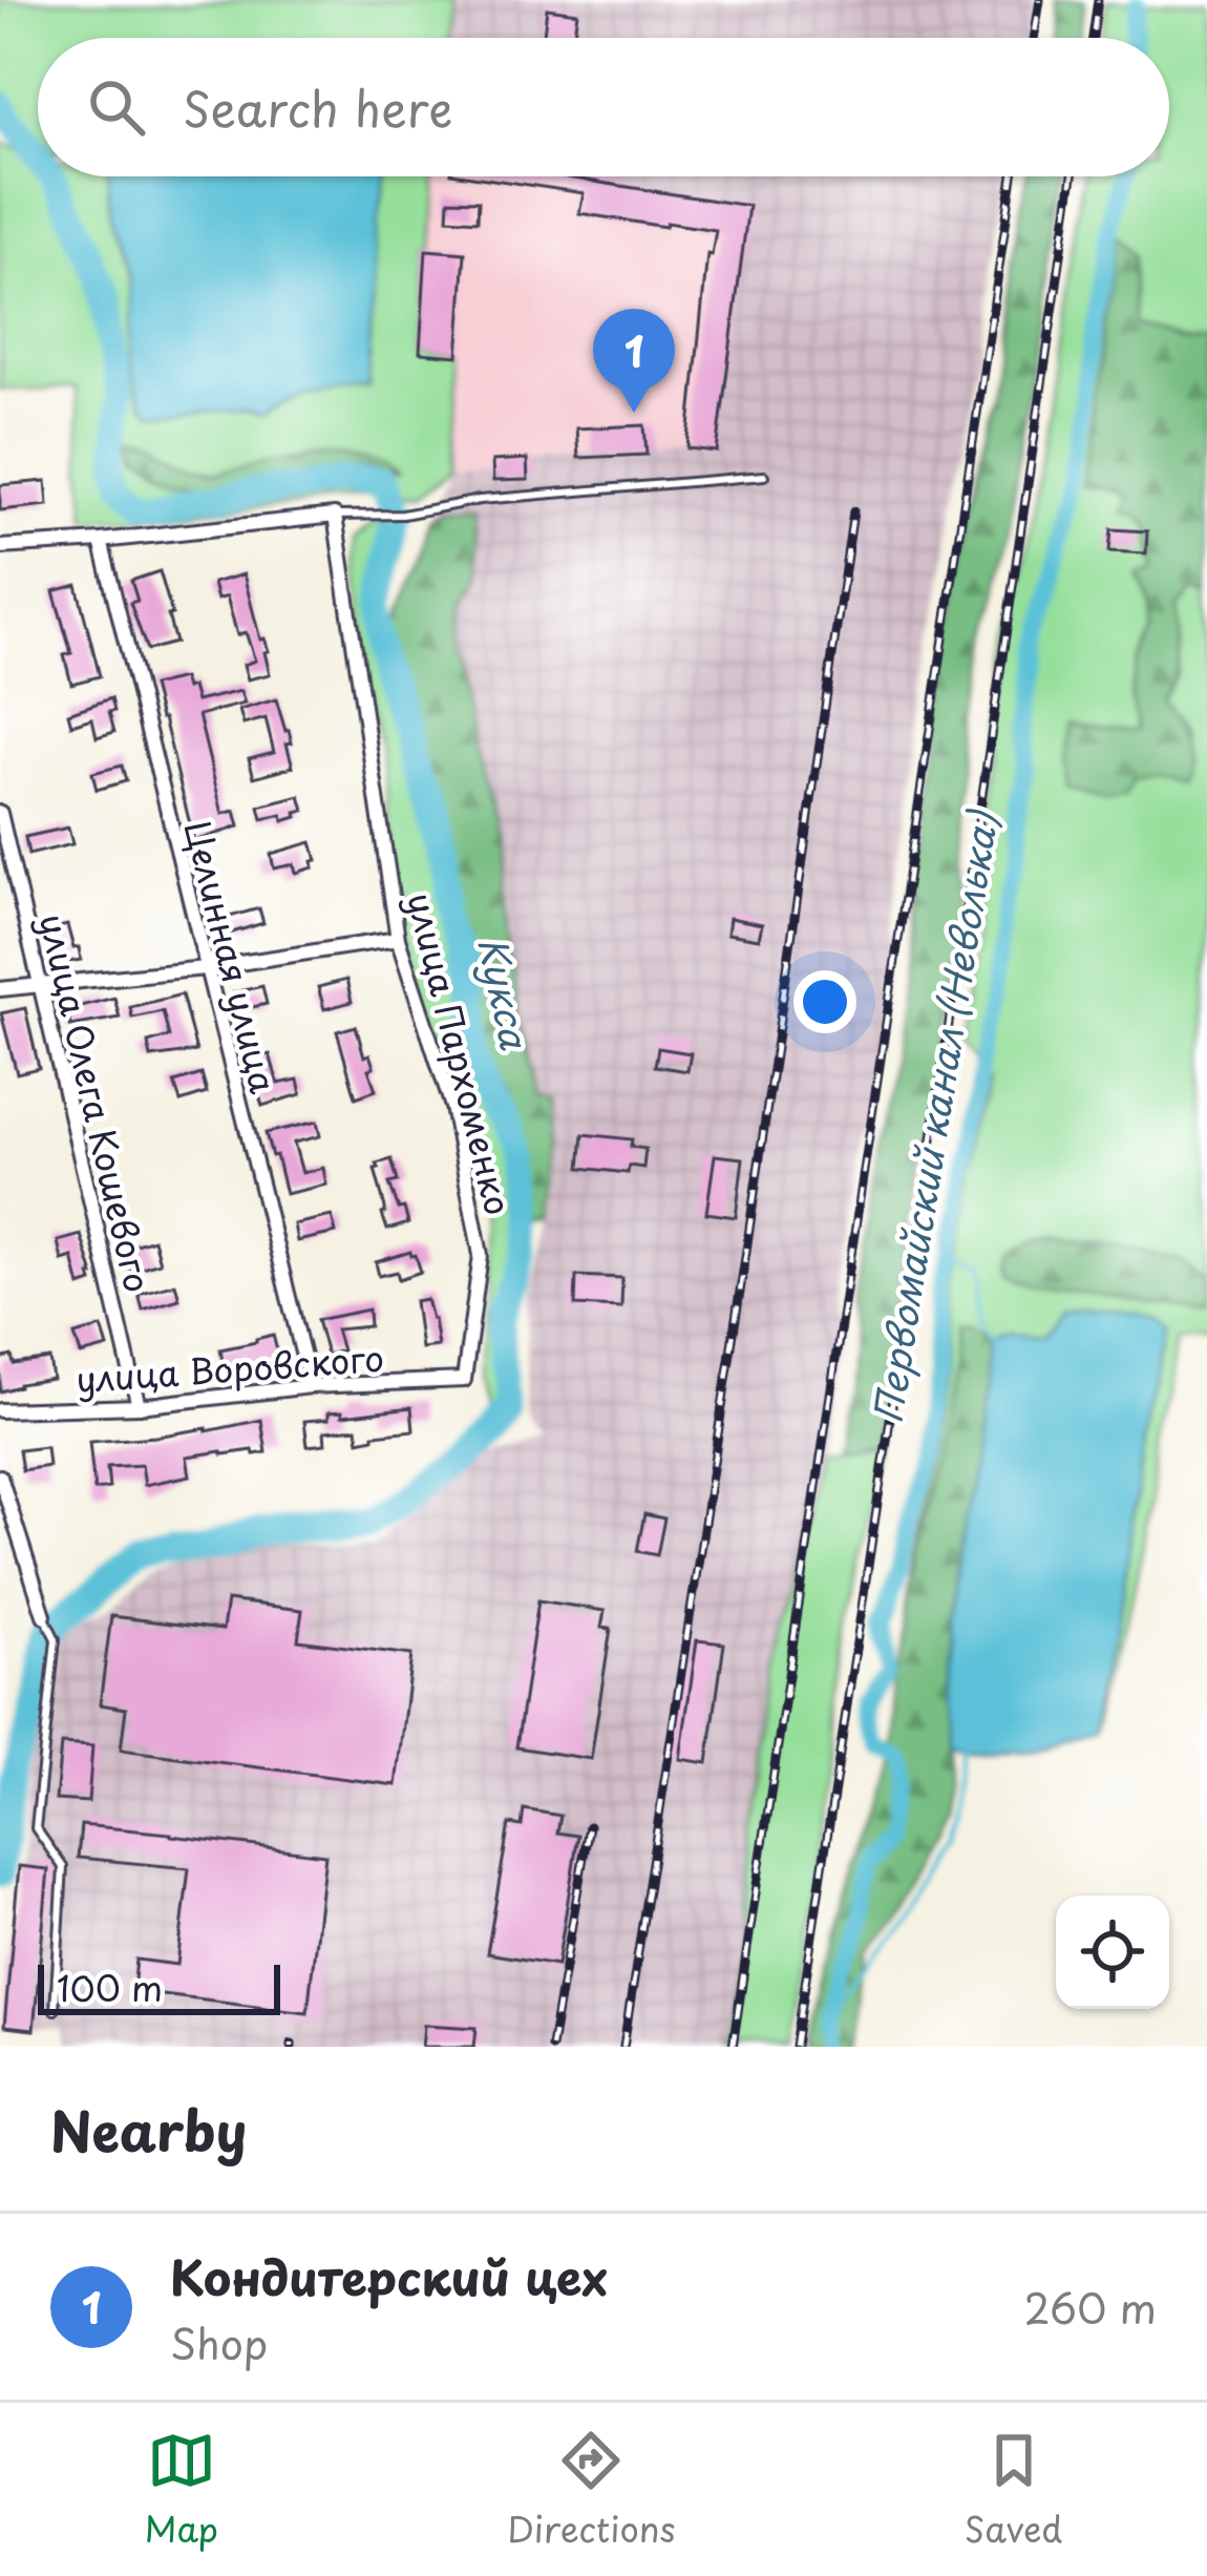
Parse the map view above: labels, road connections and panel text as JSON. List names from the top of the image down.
{
  "streets": {
    "street": [
      "Целинная улица",
      "улица Пархоменко",
      "улица Олега Кошевого",
      "улица Воровского"
    ]
  },
  "crossings": [
    ["Целинная улица", "улица Воровского"],
    ["улица Пархоменко", "улица Воровского"],
    ["улица Олега Кошевого", "улица Воровского"]
  ],
  "water": ["Кукса", "Первомайский канал (Неволька)"],
  "scale_bar": "100 m",
  "page": {
    "search": "Search here",
    "pins": "1",
    "scale": "100 m",
    "heading": "Nearby",
    "list": [
      {
        "mark": "1",
        "name": "Кондитерский цех",
        "note": "Shop",
        "value": "260 m"
      }
    ],
    "nav": ["Map", "Directions", "Saved"]
  }
}
